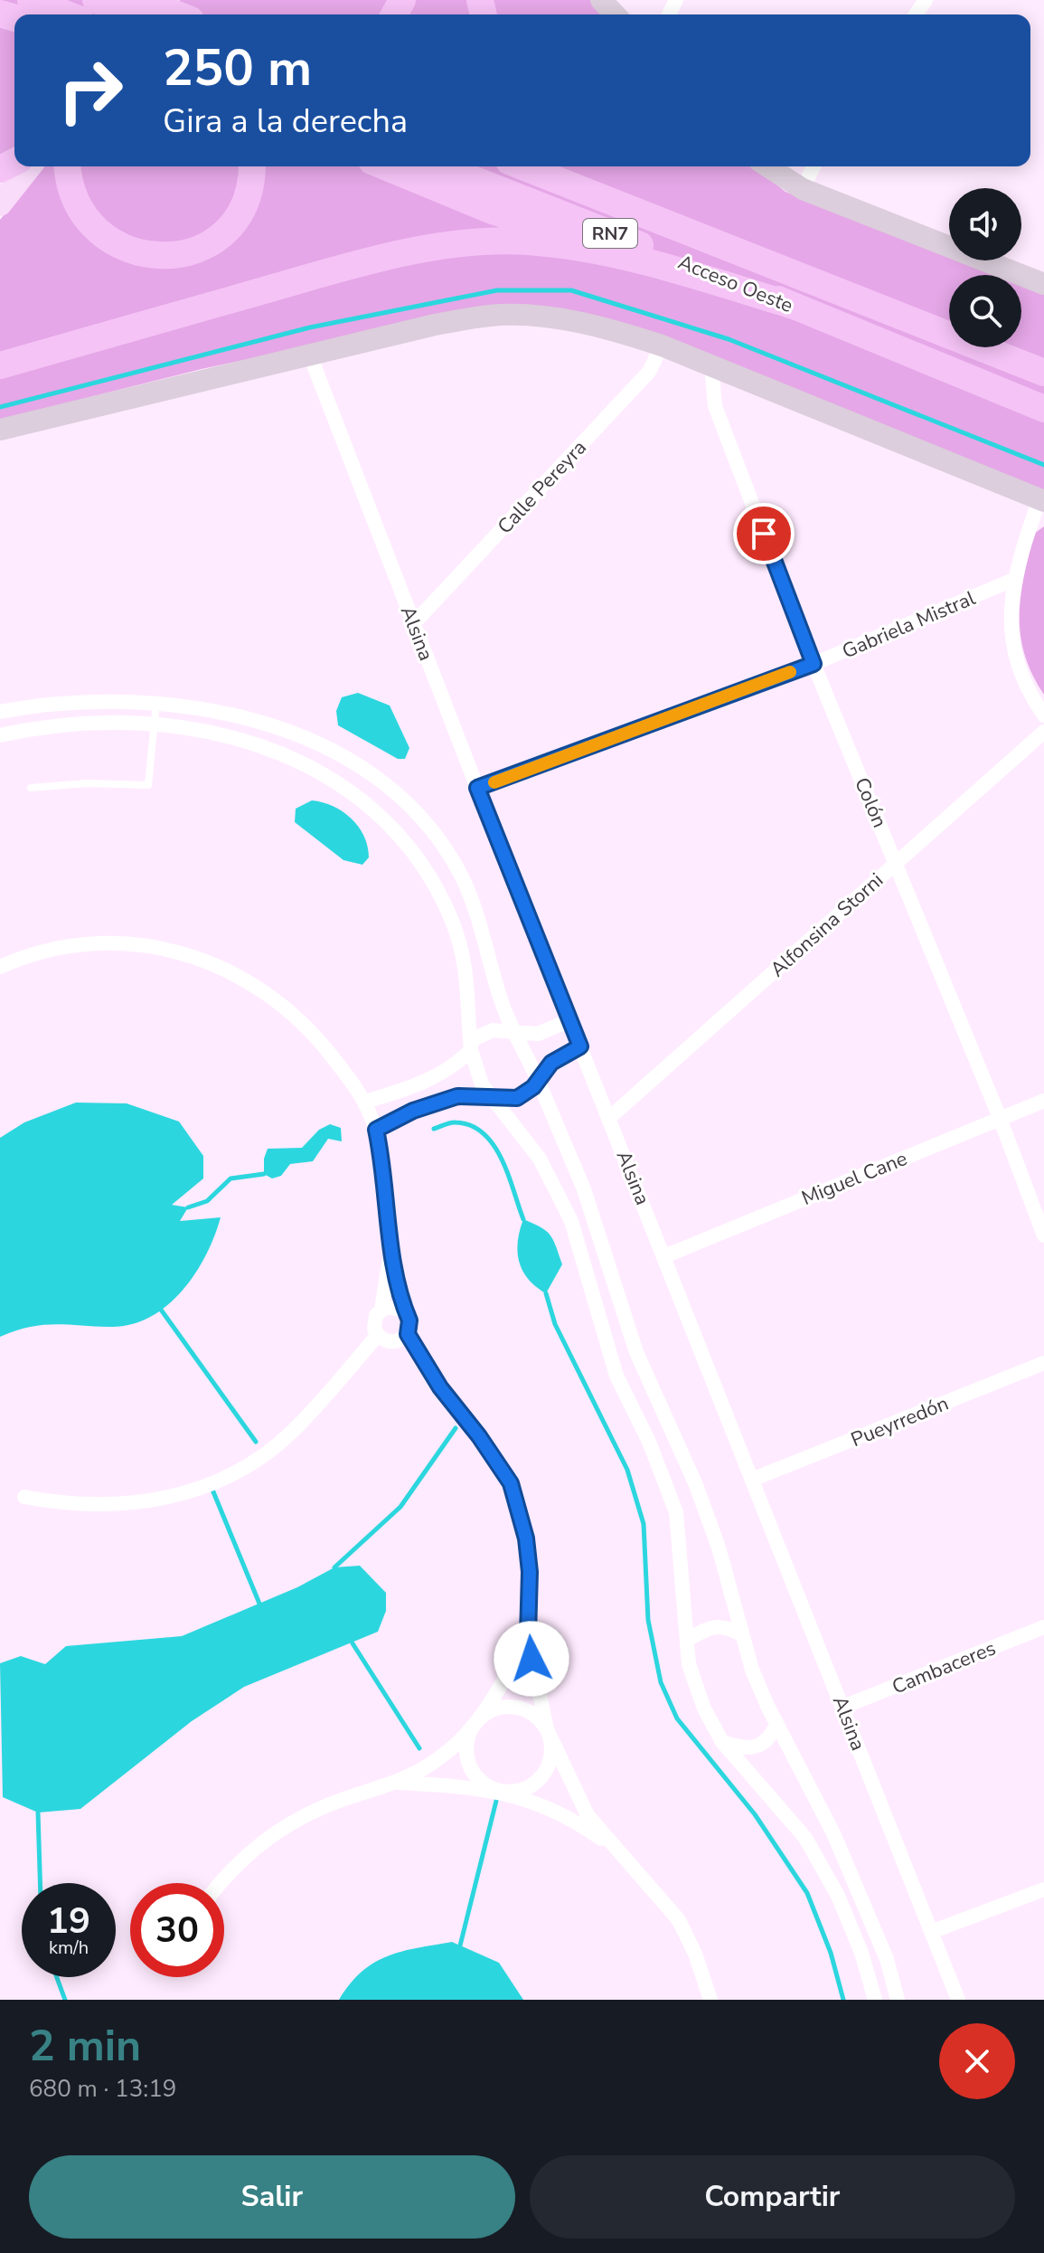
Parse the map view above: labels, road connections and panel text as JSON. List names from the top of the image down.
{
  "streets": {
    "highway": ["RN7", "Acceso Oeste"],
    "street": [
      "Calle Pereyra",
      "Gabriela Mistral",
      "Alsina",
      "Colón",
      "Alfonsina Storni",
      "Miguel Cane",
      "Pueyrredón",
      "Cambaceres"
    ]
  },
  "crossings": [
    ["Calle Pereyra", "Alsina"],
    ["Gabriela Mistral", "Alsina"],
    ["Gabriela Mistral", "Colón"],
    ["Alsina", "Alfonsina Storni"],
    ["Alsina", "Miguel Cane"],
    ["Alsina", "Pueyrredón"],
    ["Alsina", "Cambaceres"],
    ["Colón", "Alfonsina Storni"],
    ["Colón", "Miguel Cane"]
  ],
  "page": {
    "turn": ["250 m", "Gira a la derecha"],
    "speed": "19 km/h",
    "limit": "30",
    "heading": ["2 min", "680 m · 13:19"],
    "buttons": ["Salir", "Compartir"]
  }
}
